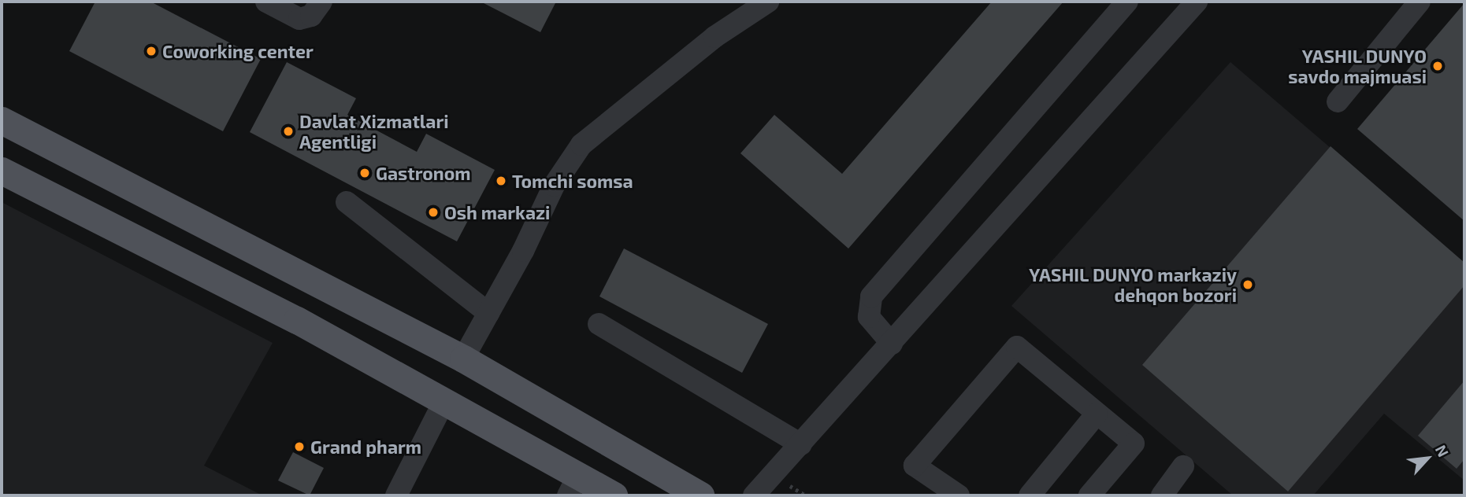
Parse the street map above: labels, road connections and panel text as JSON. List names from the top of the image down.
{
  "places": [
    "Coworking center",
    "YASHIL DUNYO savdo majmuasi",
    "Davlat Xizmatlari Agentligi",
    "Gastronom",
    "Tomchi somsa",
    "Osh markazi",
    "YASHIL DUNYO markaziy dehqon bozori",
    "Grand pharm"
  ],
  "north": "top right"
}
